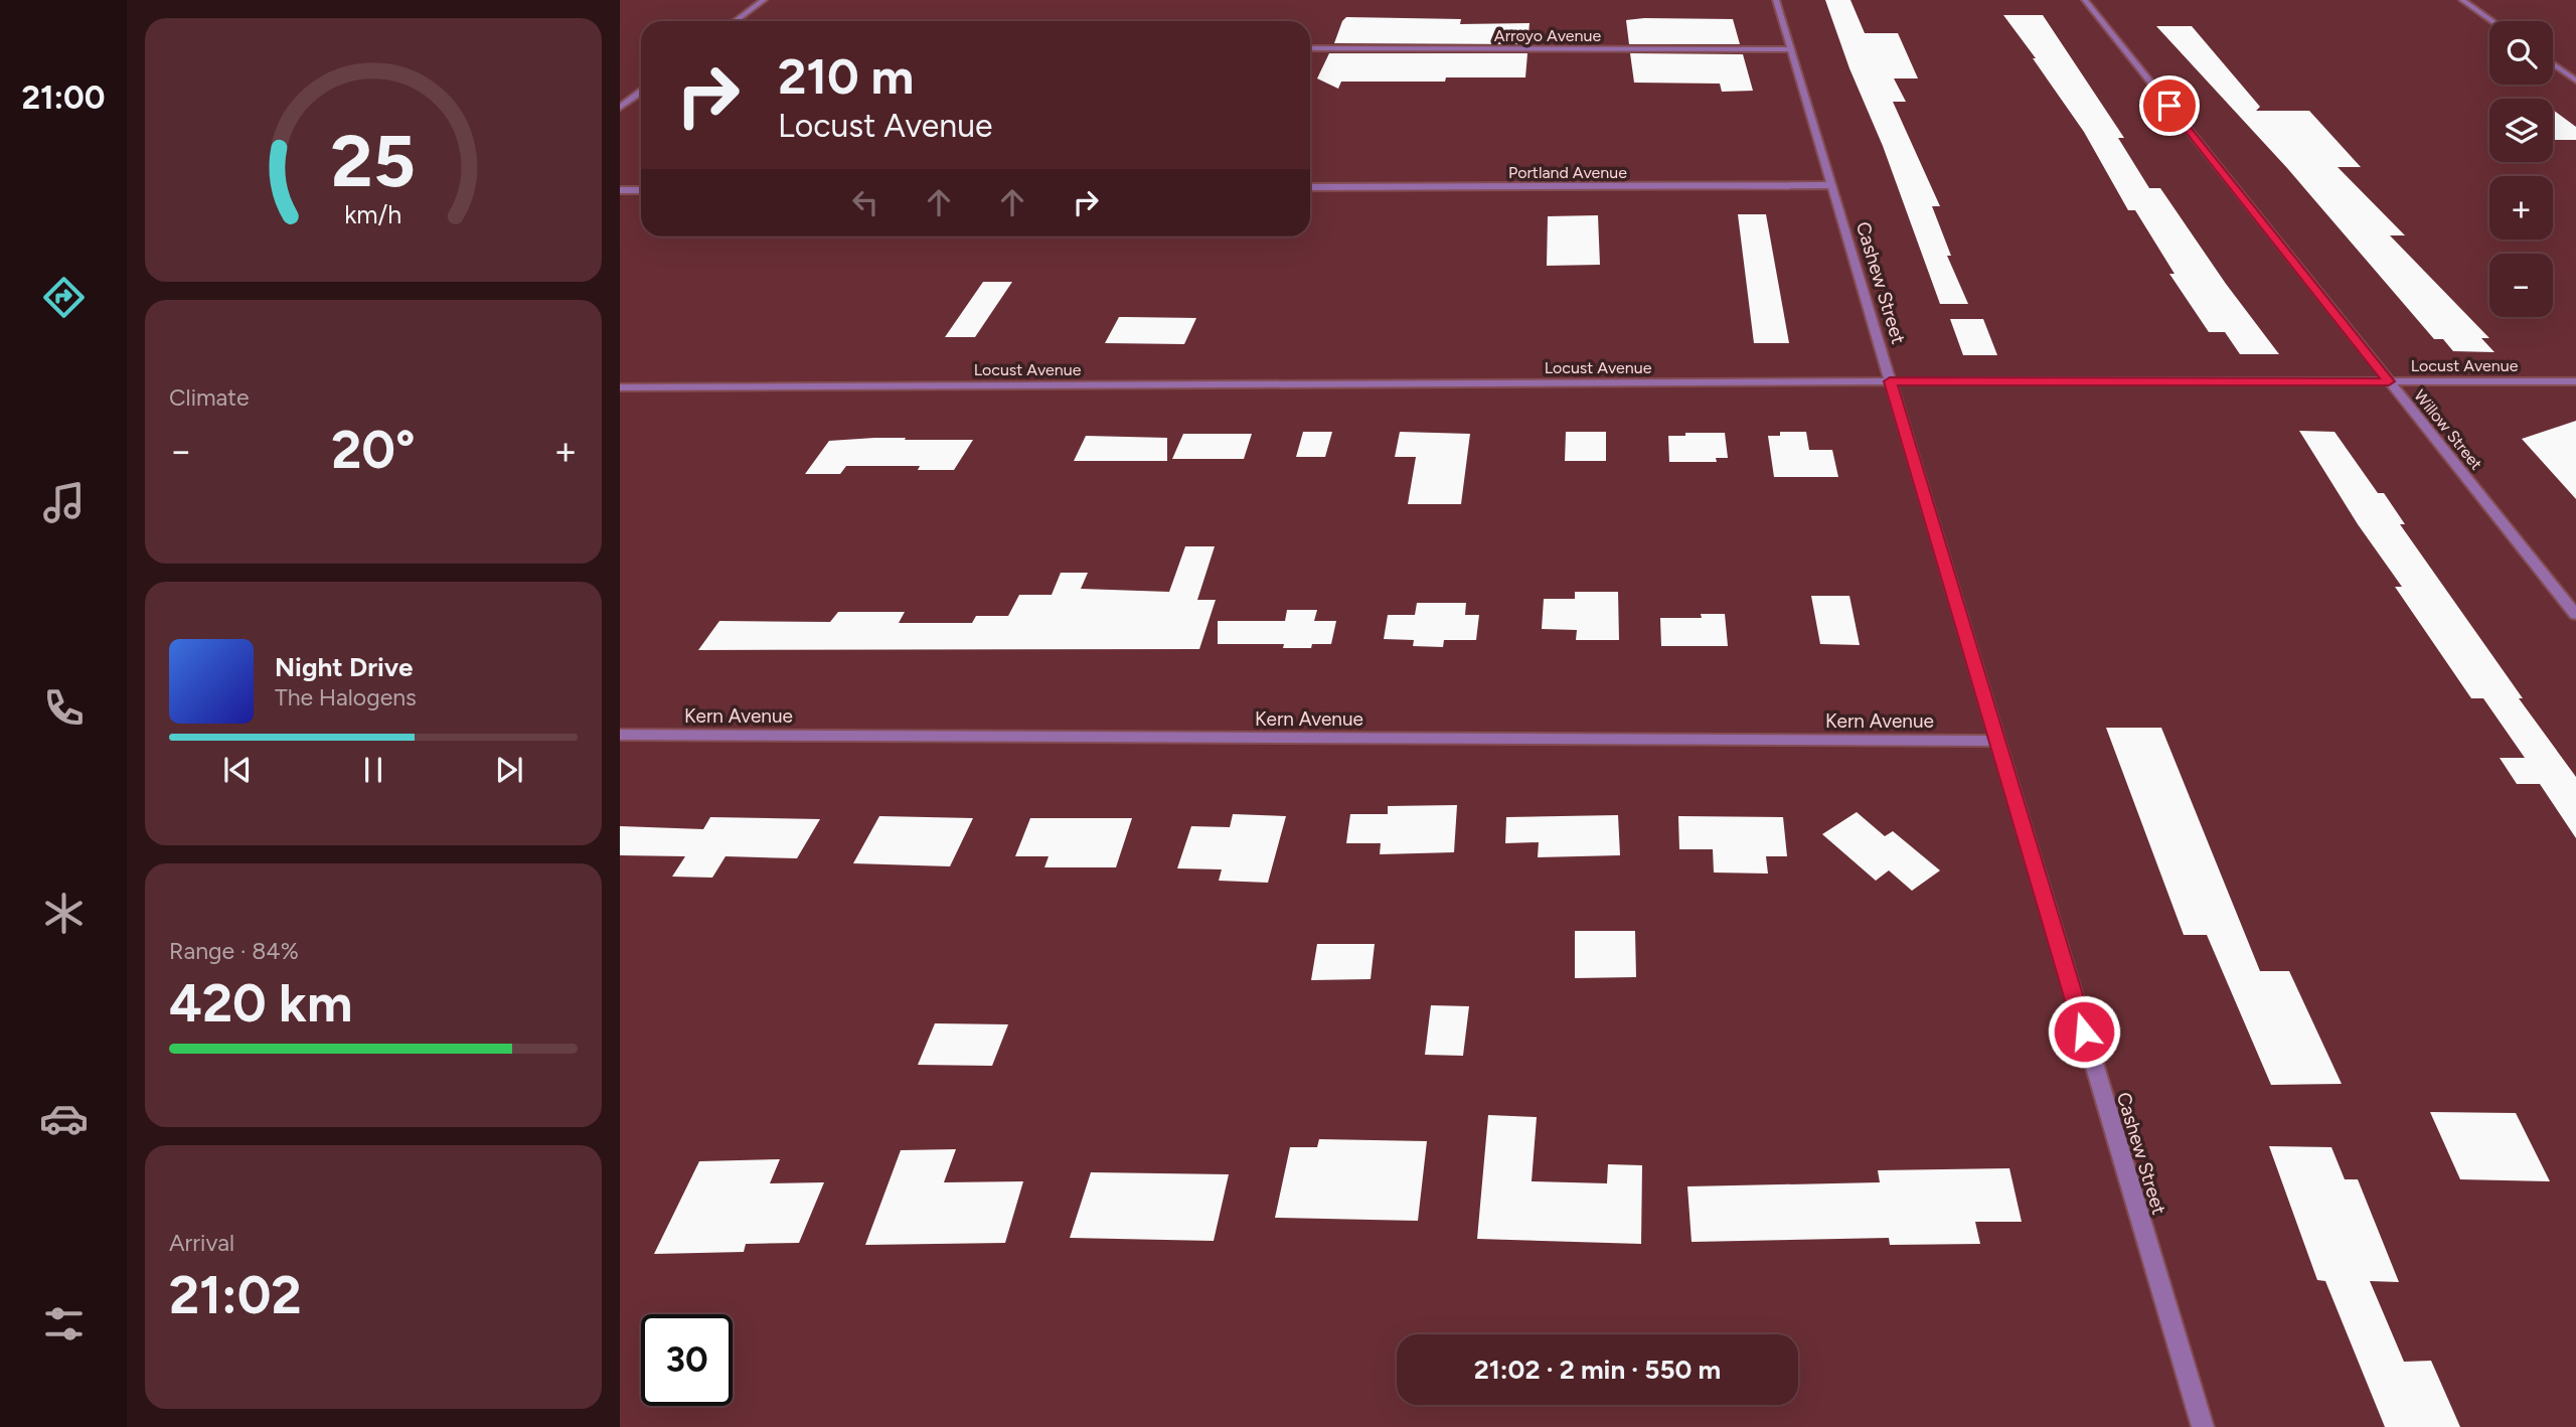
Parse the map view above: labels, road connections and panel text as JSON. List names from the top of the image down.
{
  "streets": {
    "street": [
      "Arroyo Avenue",
      "Portland Avenue",
      "Cashew Street",
      "Locust Avenue",
      "Willow Street",
      "Kern Avenue"
    ]
  },
  "crossings": [
    ["Arroyo Avenue", "Cashew Street"],
    ["Portland Avenue", "Cashew Street"],
    ["Cashew Street", "Locust Avenue"],
    ["Cashew Street", "Kern Avenue"],
    ["Locust Avenue", "Willow Street"]
  ],
  "page": {
    "tabs": "21:00",
    "map_buttons": ["+", "−"],
    "turn": ["210 m", "Locust Avenue"],
    "tile": [
      "Climate",
      ["Range · 84%", "420 km"],
      ["Arrival", "21:02"]
    ],
    "heat": ["−", "20°", "+"],
    "song": ["Night Drive", "The Halogens"],
    "limit": "30",
    "trip": "21:02 · 2 min · 550 m",
    "gauge": ["25", "km/h"]
  }
}
